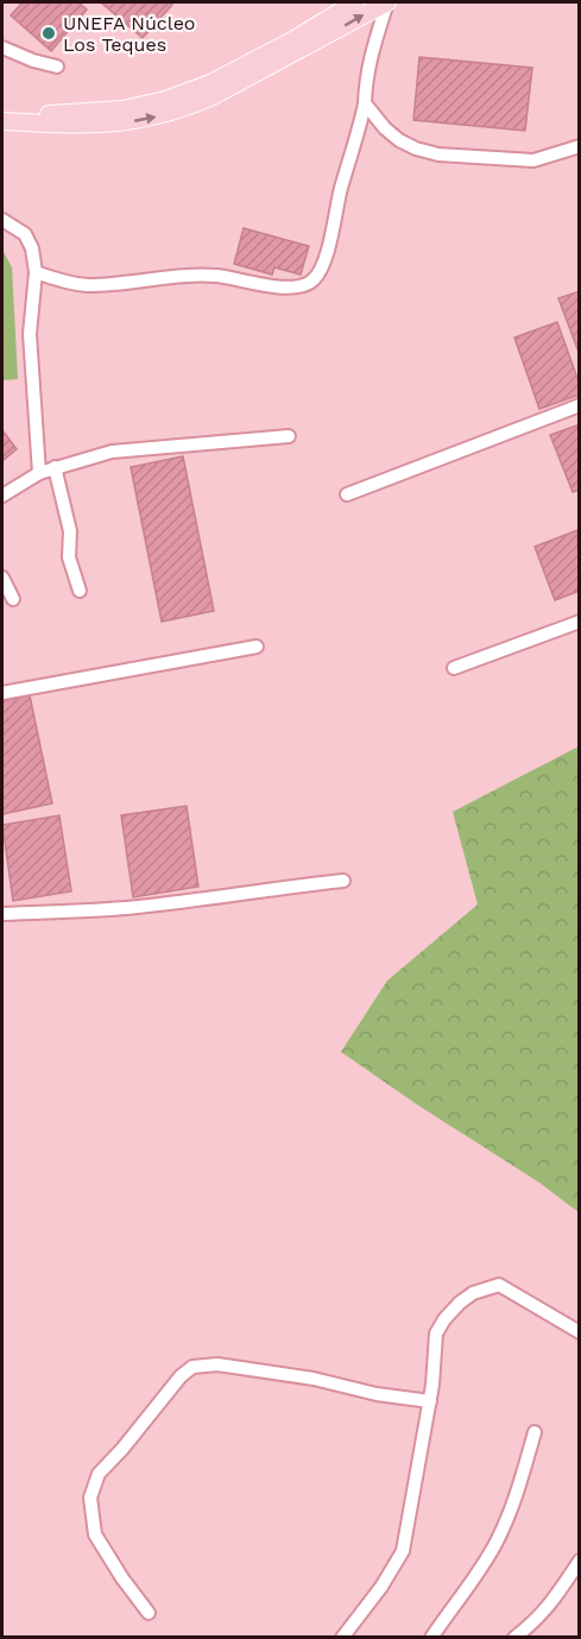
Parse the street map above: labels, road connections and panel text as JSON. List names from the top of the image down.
{
  "places": ["UNEFA Núcleo Los Teques"]
}
